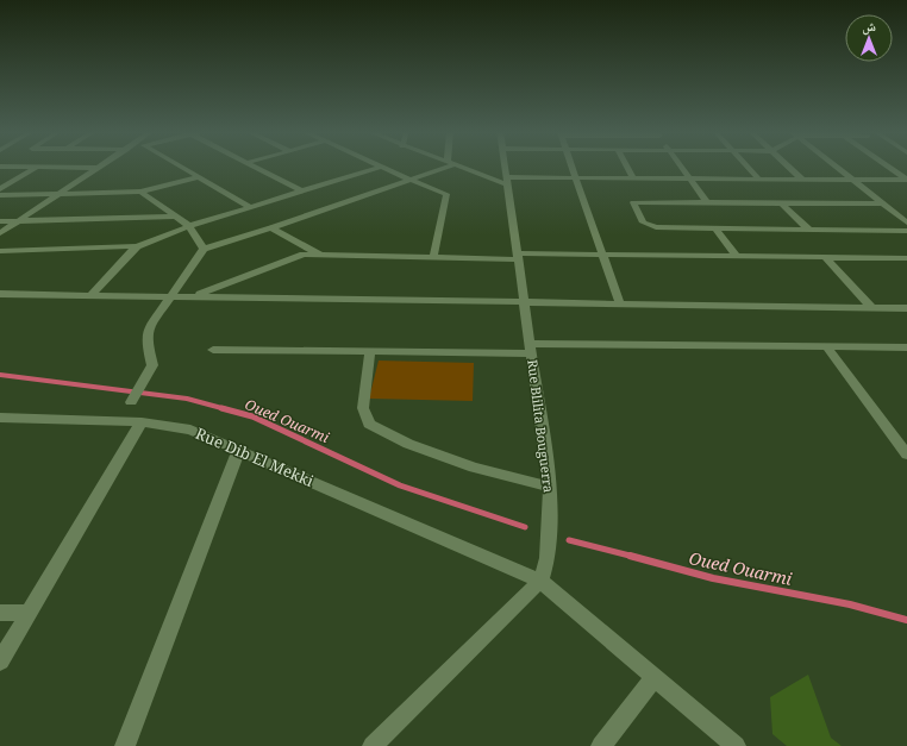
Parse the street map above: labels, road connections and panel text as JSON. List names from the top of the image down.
{
  "streets": {
    "street": ["Rue Blilita Bouguerra", "Rue Dib El Mekki"]
  },
  "crossings": [
    ["Rue Blilita Bouguerra", "Rue Dib El Mekki"]
  ],
  "water": ["Oued Ouarmi"],
  "north": "top"
}
